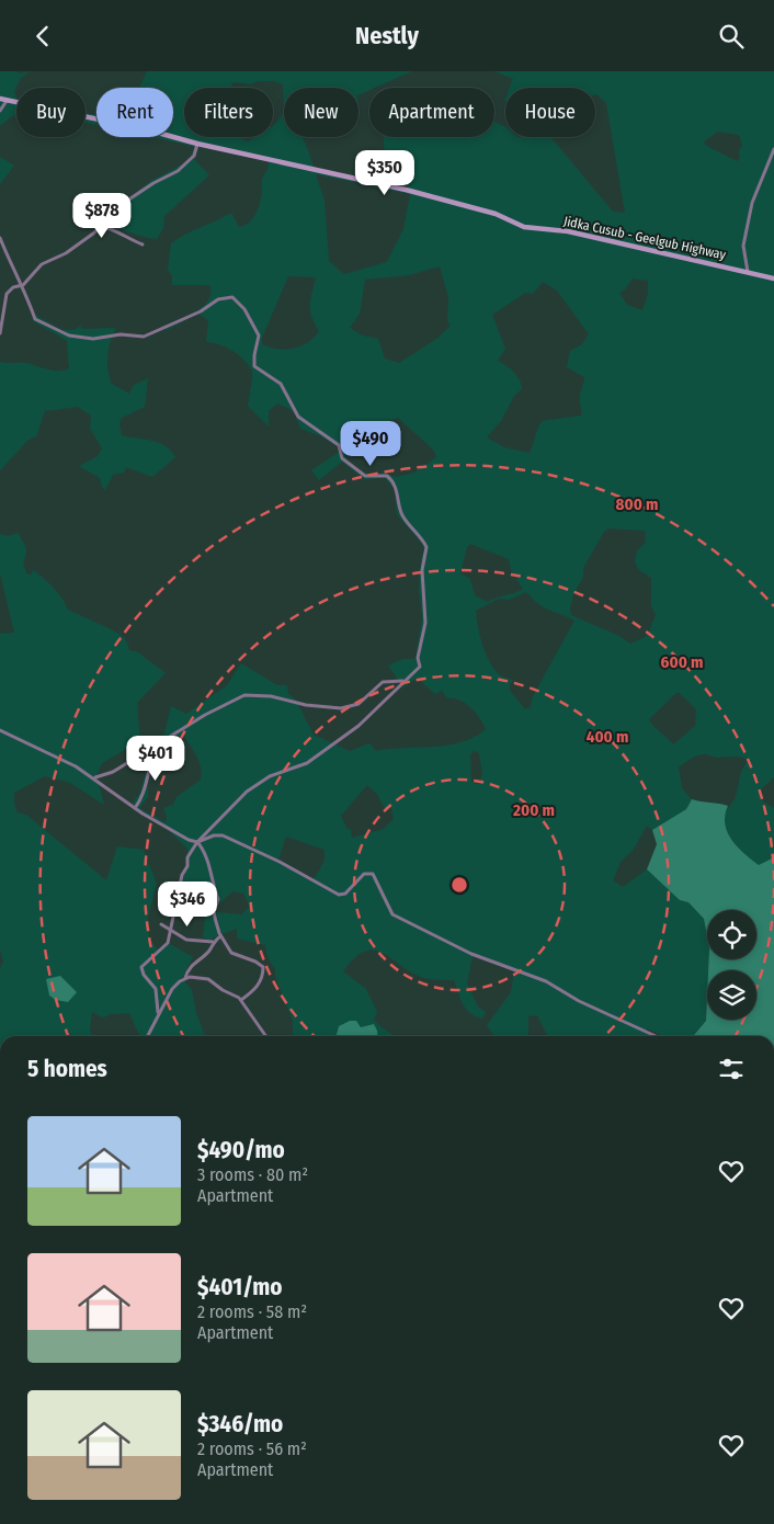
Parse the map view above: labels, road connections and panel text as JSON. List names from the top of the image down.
{
  "streets": {
    "street": ["Jidka Cusub - Geelgub Highway"]
  },
  "page": {
    "header": "Nestly",
    "chip": [
      "Buy",
      "Rent",
      "Filters",
      "New",
      "Apartment",
      "House"
    ],
    "price": [
      "$350",
      "$878",
      "$490",
      "$401",
      "$346"
    ],
    "heading": "5 homes",
    "list": [
      {
        "name": "$490/mo",
        "note": "3 rooms · 80 m² · Apartment"
      },
      {
        "name": "$401/mo",
        "note": "2 rooms · 58 m² · Apartment"
      },
      {
        "name": "$346/mo",
        "note": "2 rooms · 56 m² · Apartment"
      }
    ]
  },
  "rings": [
    "800 m",
    "600 m",
    "400 m",
    "200 m"
  ]
}
